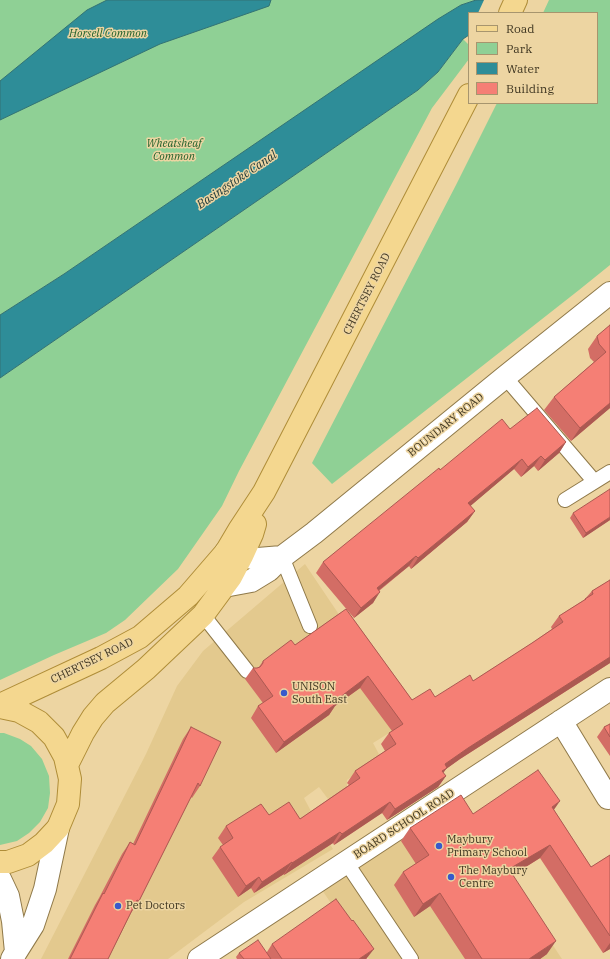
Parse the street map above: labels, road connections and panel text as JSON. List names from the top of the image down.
{
  "streets": {
    "main road": ["CHERTSEY ROAD"],
    "street": ["BOUNDARY ROAD", "BOARD SCHOOL ROAD"]
  },
  "crossings": [
    ["CHERTSEY ROAD", "BOUNDARY ROAD"]
  ],
  "water": ["Basingstoke Canal"],
  "parks": ["Horsell Common", "Wheatsheaf Common"],
  "places": [
    "UNISON South East",
    "Maybury Primary School",
    "The Maybury Centre",
    "Pet Doctors"
  ],
  "legend": [
    "Road",
    "Park",
    "Water",
    "Building"
  ]
}
